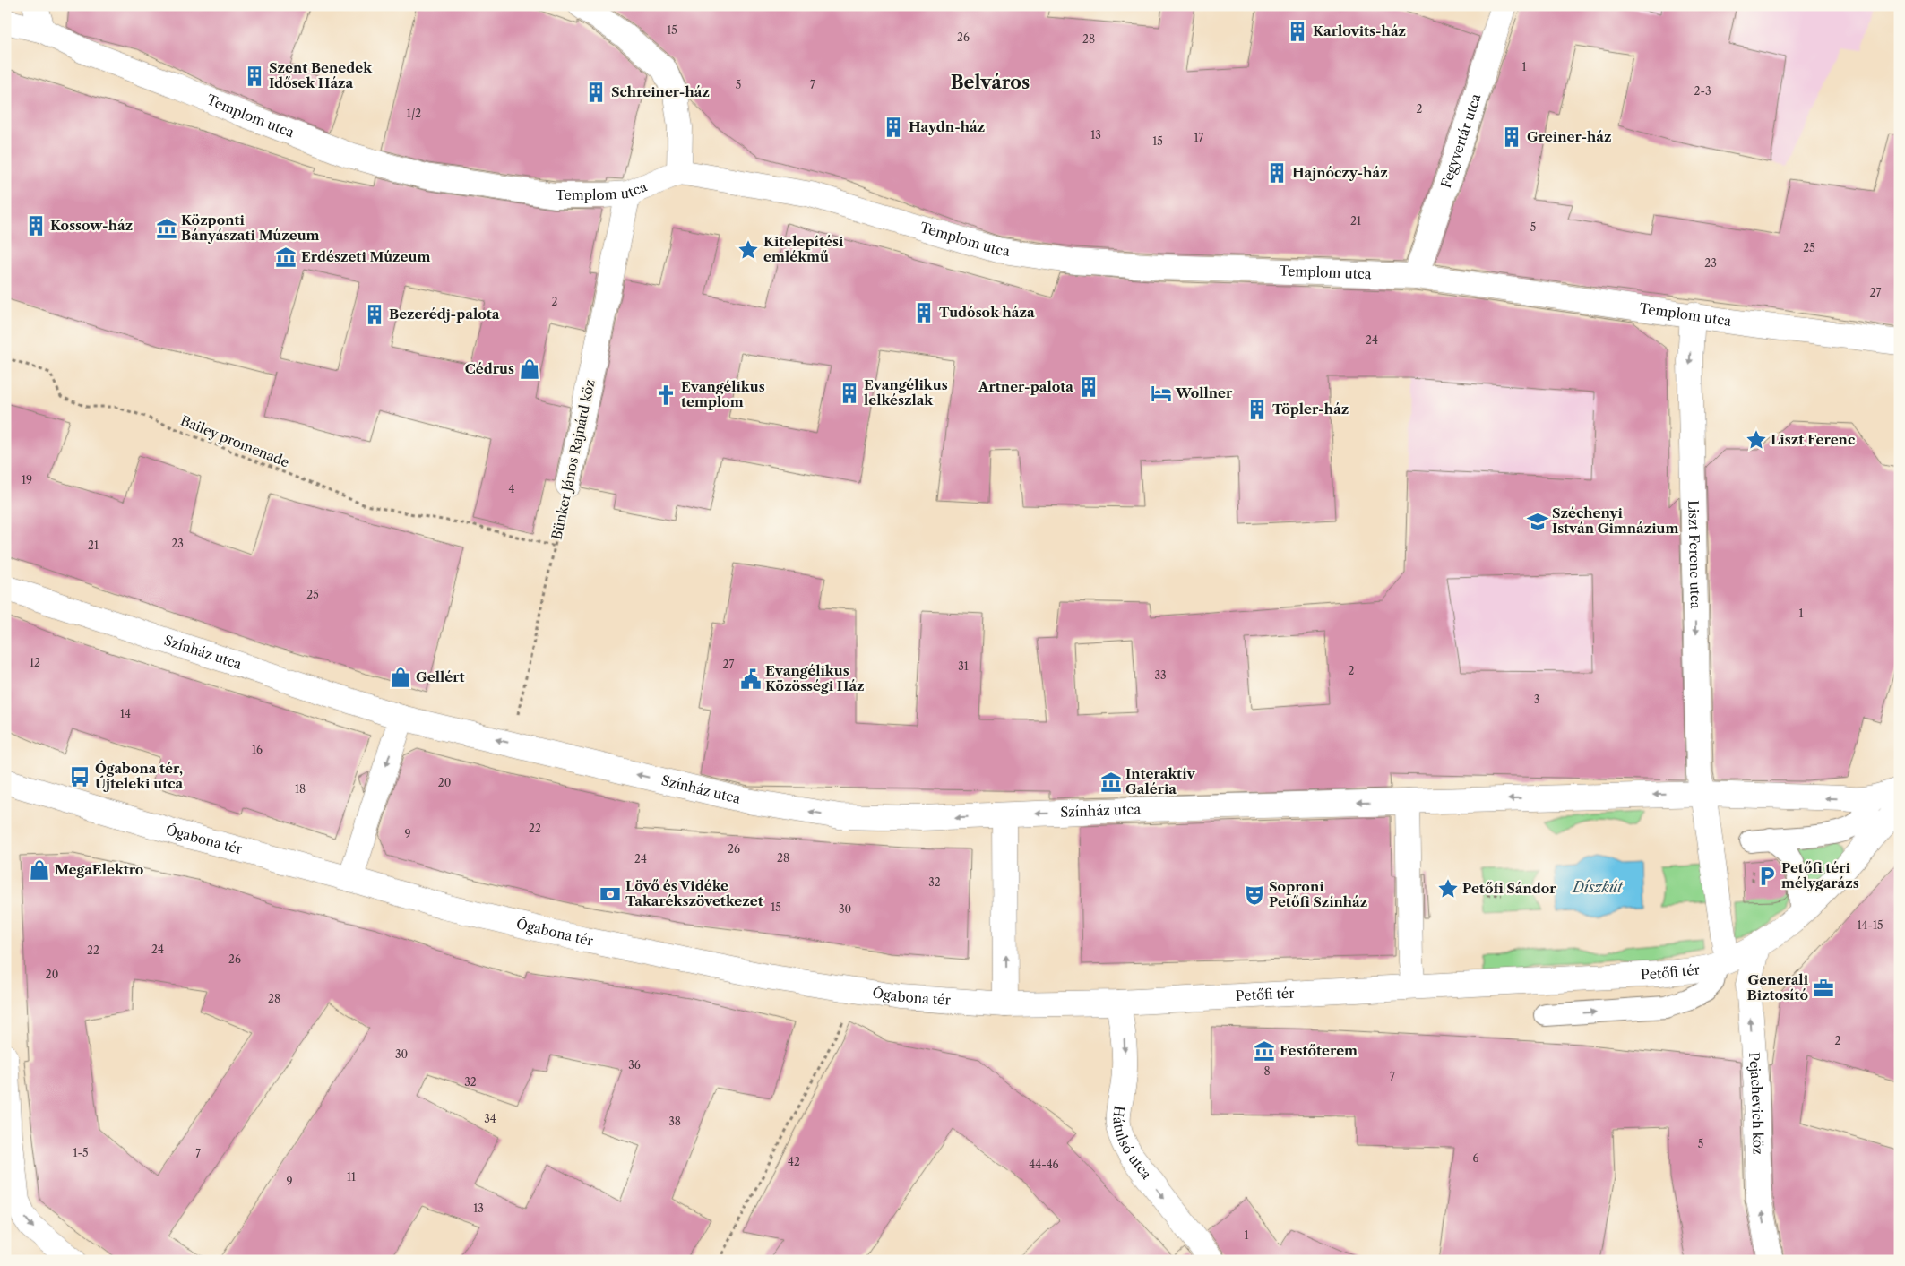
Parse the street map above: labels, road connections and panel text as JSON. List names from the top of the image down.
{
  "streets": {
    "street": [
      "Templom utca",
      "Fegyvertár utca",
      "Bünker János Rajnárd köz",
      "Liszt Ferenc utca",
      "Színház utca",
      "Ógabona tér",
      "Petőfi tér",
      "Pejachevich köz",
      "Hátulsó utca"
    ],
    "path": ["Bailey promenade"]
  },
  "crossings": [
    ["Templom utca", "Fegyvertár utca"],
    ["Templom utca", "Bünker János Rajnárd köz"],
    ["Templom utca", "Liszt Ferenc utca"],
    ["Bailey promenade", "Bünker János Rajnárd köz"],
    ["Ógabona tér", "Petőfi tér"],
    ["Ógabona tér", "Hátulsó utca"],
    ["Petőfi tér", "Pejachevich köz"],
    ["Petőfi tér", "Hátulsó utca"]
  ],
  "one_way": [
    "Liszt Ferenc utca",
    "Színház utca",
    "Pejachevich köz",
    "Hátulsó utca"
  ],
  "districts": ["Belváros"],
  "water": ["Díszkút"],
  "places": {
    "building": [
      "Karlovits-ház",
      "Szent Benedek Idősek Háza",
      "Schreiner-ház",
      "Haydn-ház",
      "Greiner-ház",
      "Hajnóczy-ház",
      "Kossow-ház",
      "Tudósok háza",
      "Bezerédj-palota",
      "Artner-palota",
      "Evangélikus lelkészlak",
      "Töpler-ház"
    ],
    "museum": [
      "Központi Bányászati Múzeum",
      "Erdészeti Múzeum",
      "Interaktív Galéria",
      "Festőterem"
    ],
    "place": ["Kitelepítési emlékmű", "Liszt Ferenc", "Petőfi Sándor"],
    "shop": ["Cédrus", "Gellért", "MegaElektro"],
    "hotel": ["Wollner"],
    "church": ["Evangélikus templom"],
    "school or university": ["Széchenyi István Gimnázium"],
    "public building": ["Evangélikus Közösségi Ház"],
    "bus stop": ["Ógabona tér, Újteleki utca"],
    "parking": ["Petőfi téri mélygarázs"],
    "bank": ["Lövő és Vidéke Takarékszövetkezet"],
    "theatre": ["Soproni Petőfi Színház"],
    "office": ["Generali Biztosító"]
  },
  "house_numbers": [
    "15",
    "26",
    "28",
    "1",
    "5",
    "7",
    "2-3",
    "2",
    "1/2",
    "13",
    "17",
    "15",
    "21",
    "5",
    "25",
    "23",
    "27",
    "2",
    "24",
    "19",
    "4",
    "23",
    "21",
    "25",
    "1",
    "12",
    "27",
    "31",
    "2",
    "33",
    "3",
    "14",
    "16",
    "20",
    "18",
    "22",
    "9",
    "26",
    "28",
    "24",
    "32",
    "15",
    "30",
    "14-15",
    "24",
    "22",
    "26",
    "20",
    "28",
    "2",
    "30",
    "36",
    "8",
    "7",
    "32",
    "34",
    "38",
    "5",
    "1-5",
    "7",
    "6",
    "42",
    "44-46",
    "11",
    "9",
    "13",
    "1"
  ]
}
